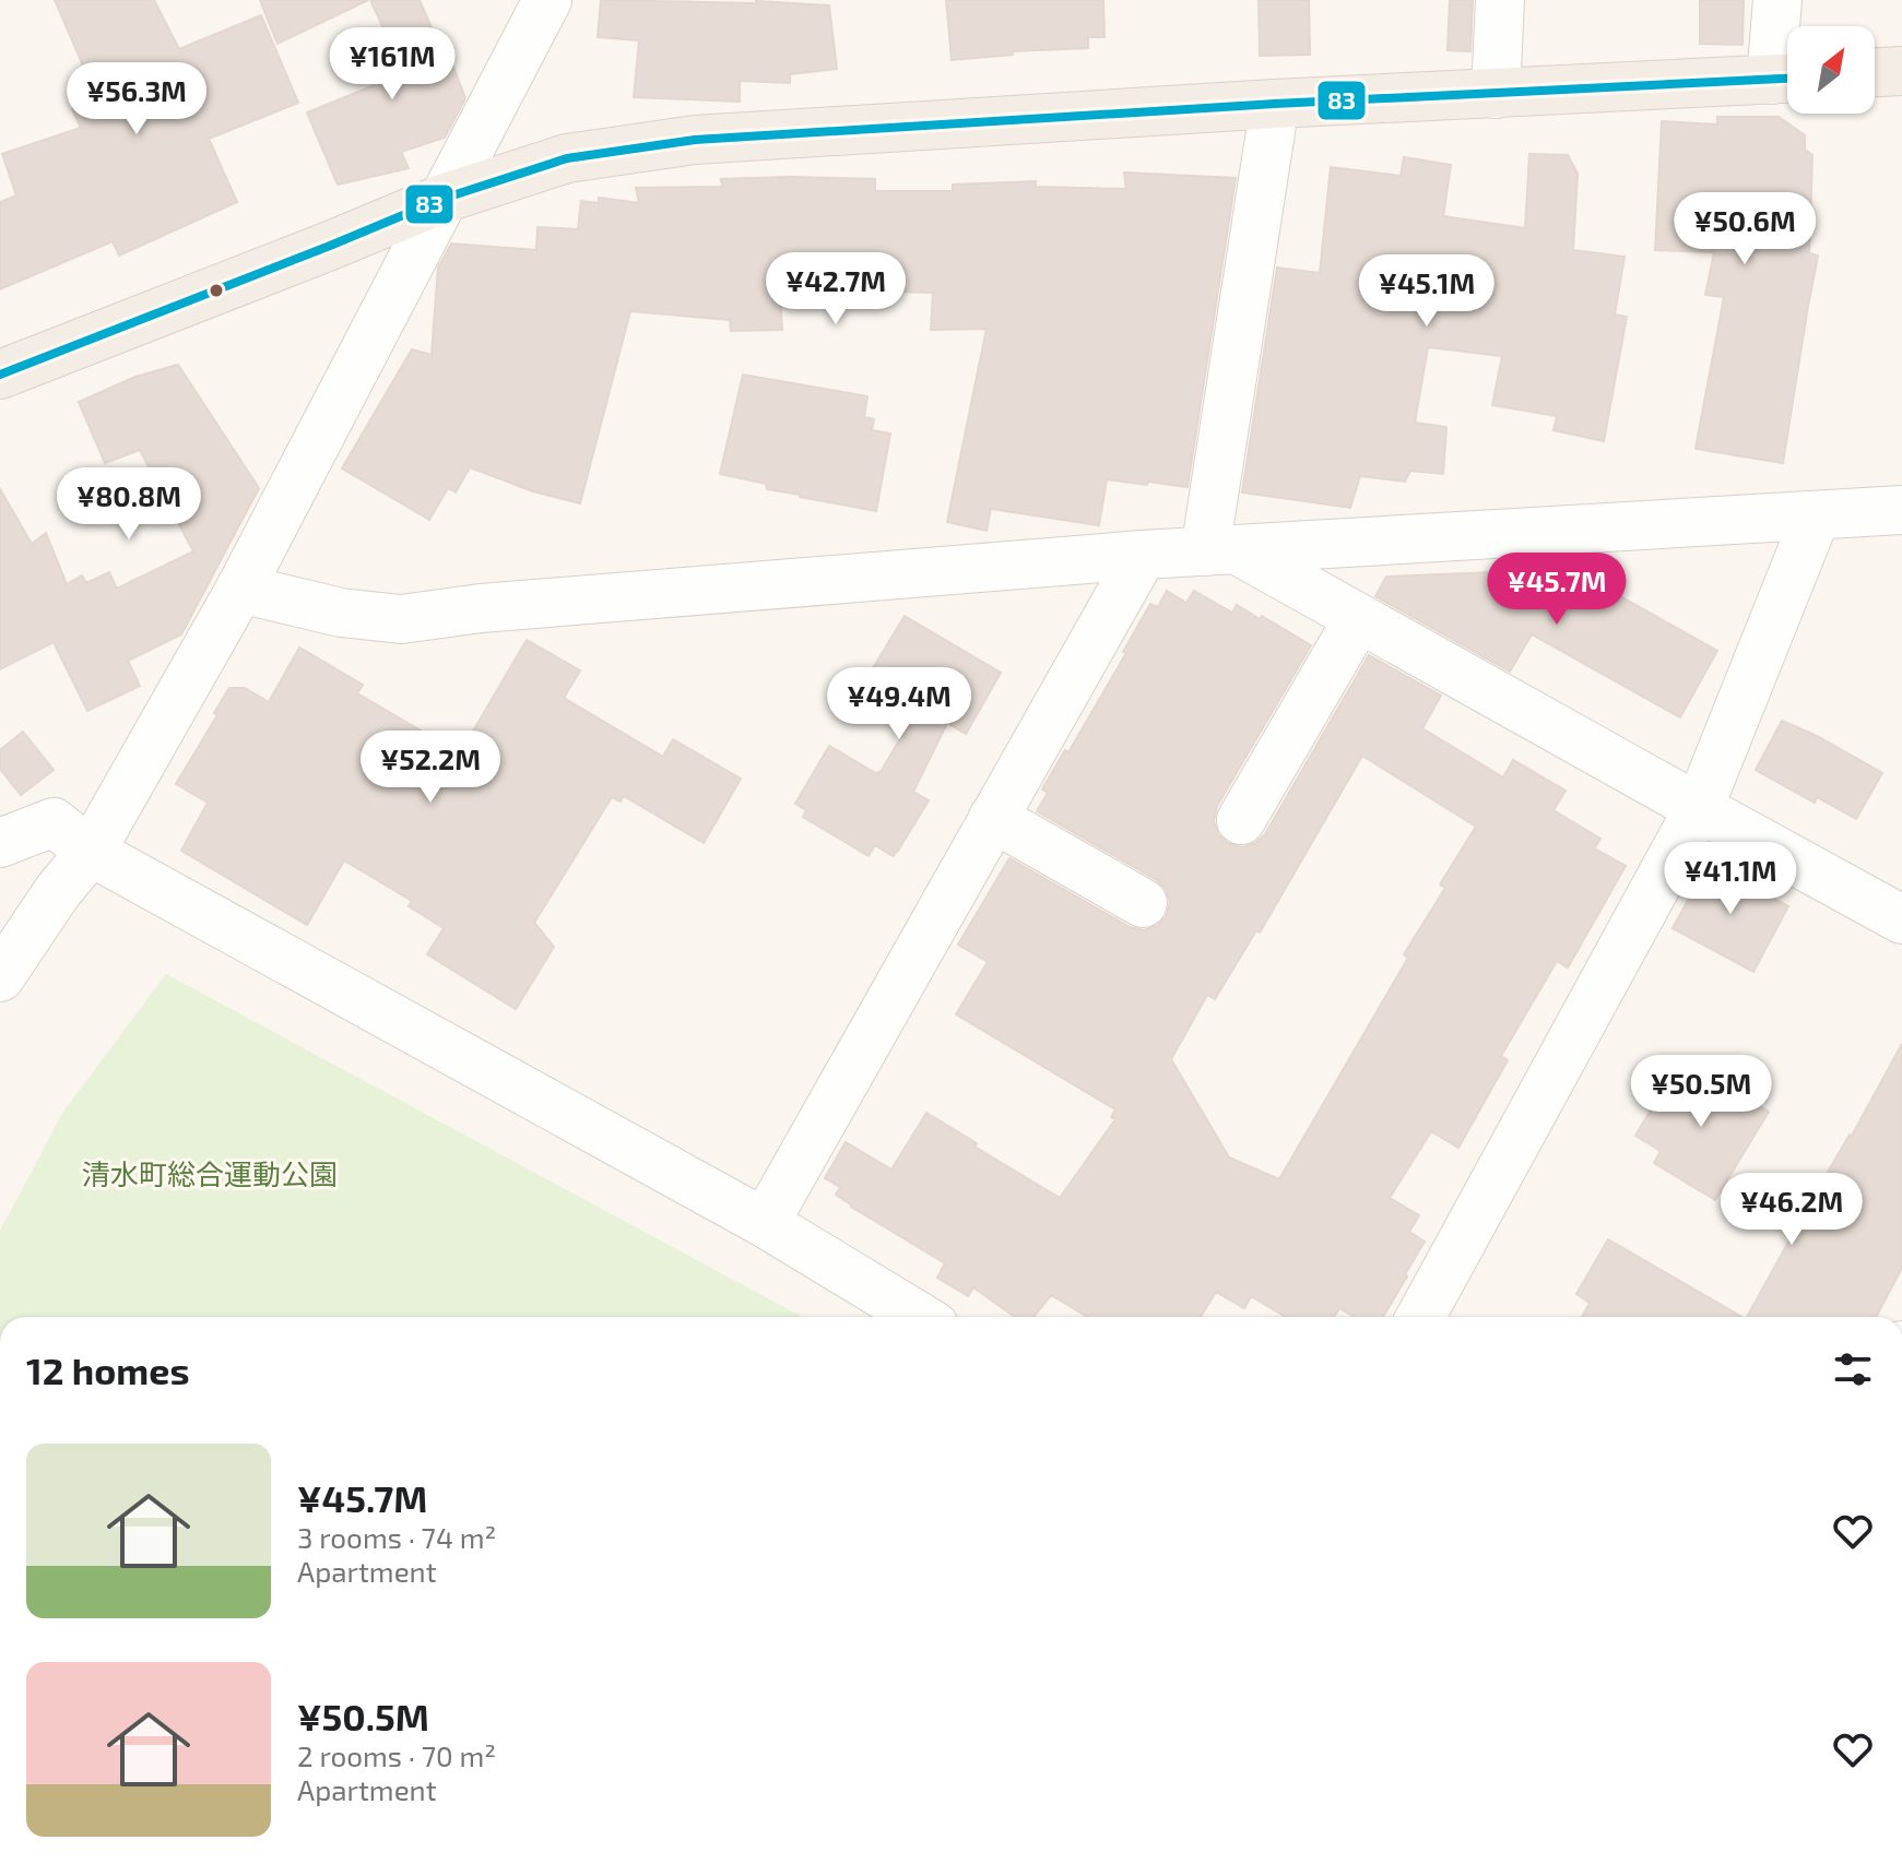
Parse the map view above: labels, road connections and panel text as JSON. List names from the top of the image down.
{
  "parks": ["清水町総合運動公園"],
  "lines": ["transit line 83"],
  "north": "top right",
  "page": {
    "price": [
      "¥161M",
      "¥56.3M",
      "¥50.6M",
      "¥42.7M",
      "¥45.1M",
      "¥80.8M",
      "¥45.7M",
      "¥49.4M",
      "¥52.2M",
      "¥41.1M",
      "¥50.5M",
      "¥46.2M"
    ],
    "heading": "12 homes",
    "list": [
      {
        "name": "¥45.7M",
        "note": "3 rooms · 74 m² · Apartment"
      },
      {
        "name": "¥50.5M",
        "note": "2 rooms · 70 m² · Apartment"
      }
    ]
  }
}
